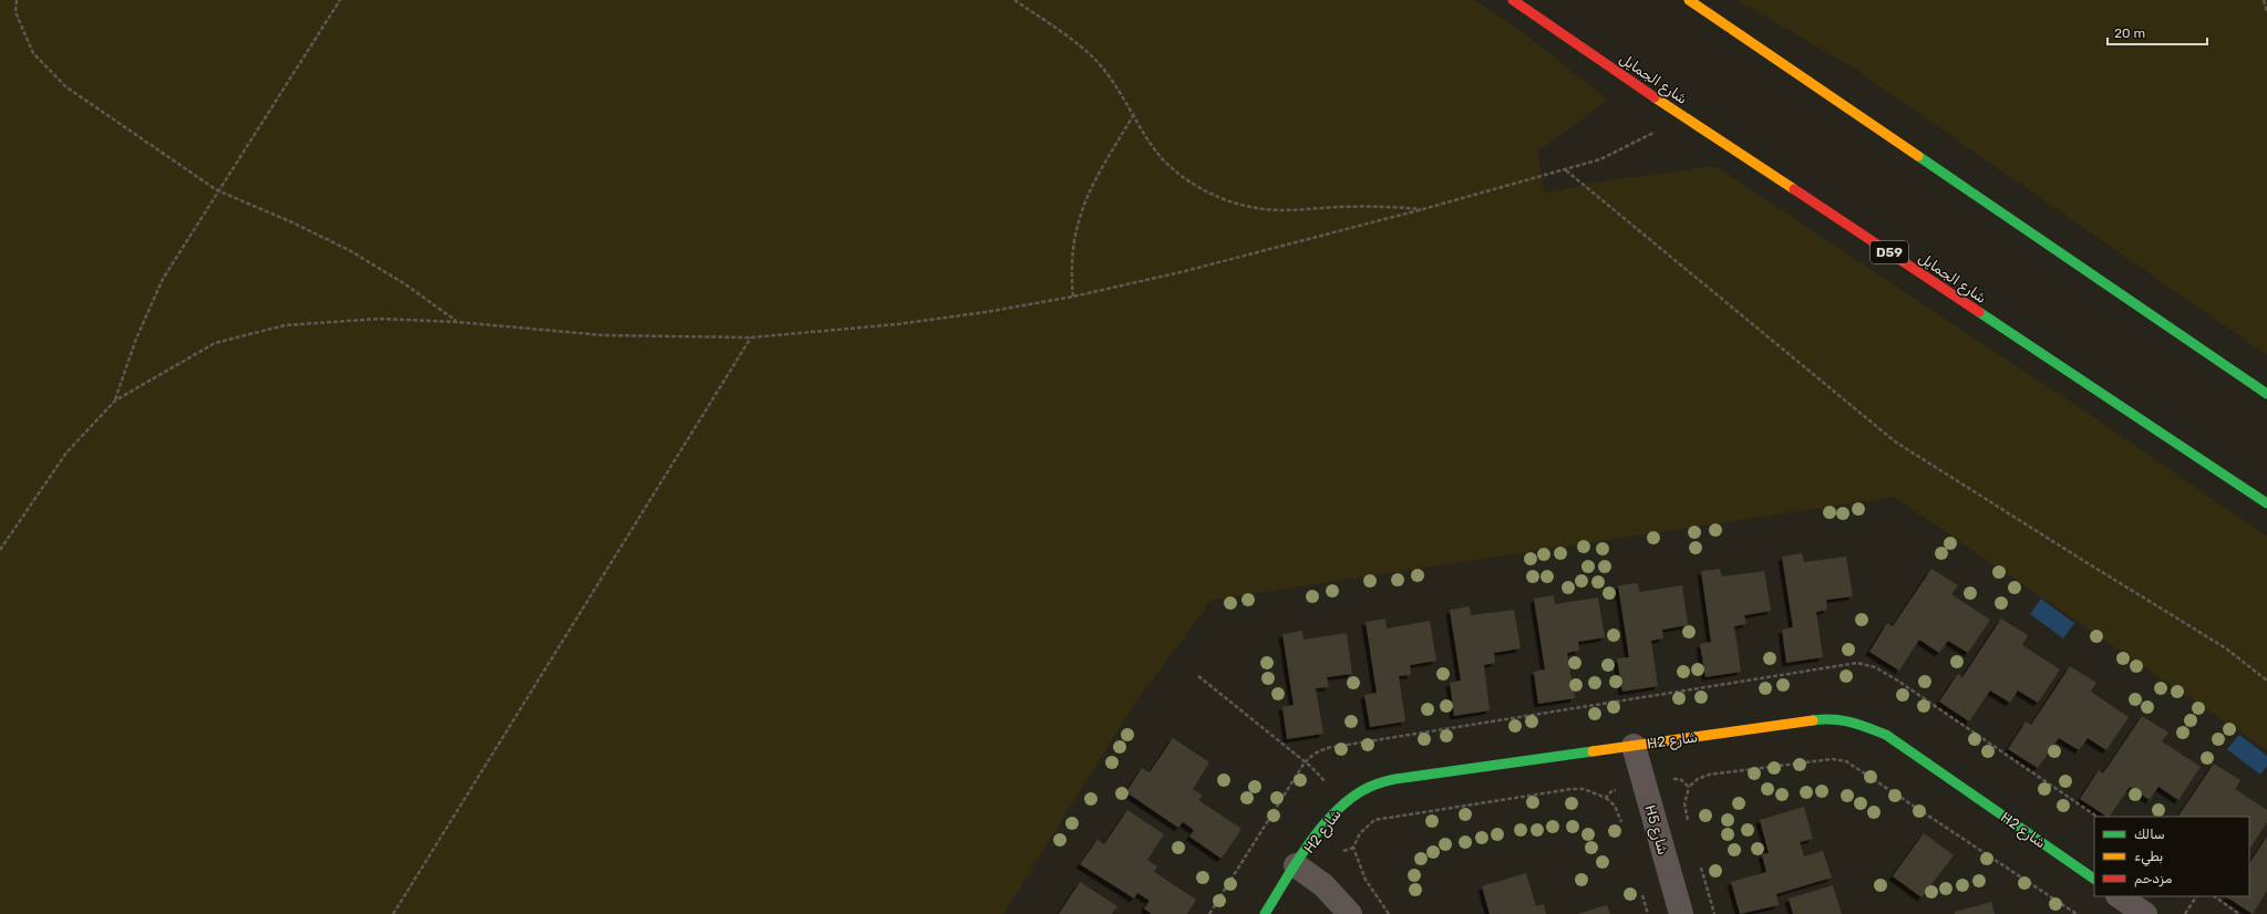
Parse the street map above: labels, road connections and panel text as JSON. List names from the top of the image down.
{
  "streets": {
    "main road": ["شارع الجمايل", "D59", "H2 شارع"],
    "street": ["H5 شارع"]
  },
  "crossings": [
    ["H2 شارع", "H5 شارع"]
  ],
  "legend": ["سالك", "بطيء", "مزدحم"],
  "scale_bar": "20 m"
}
